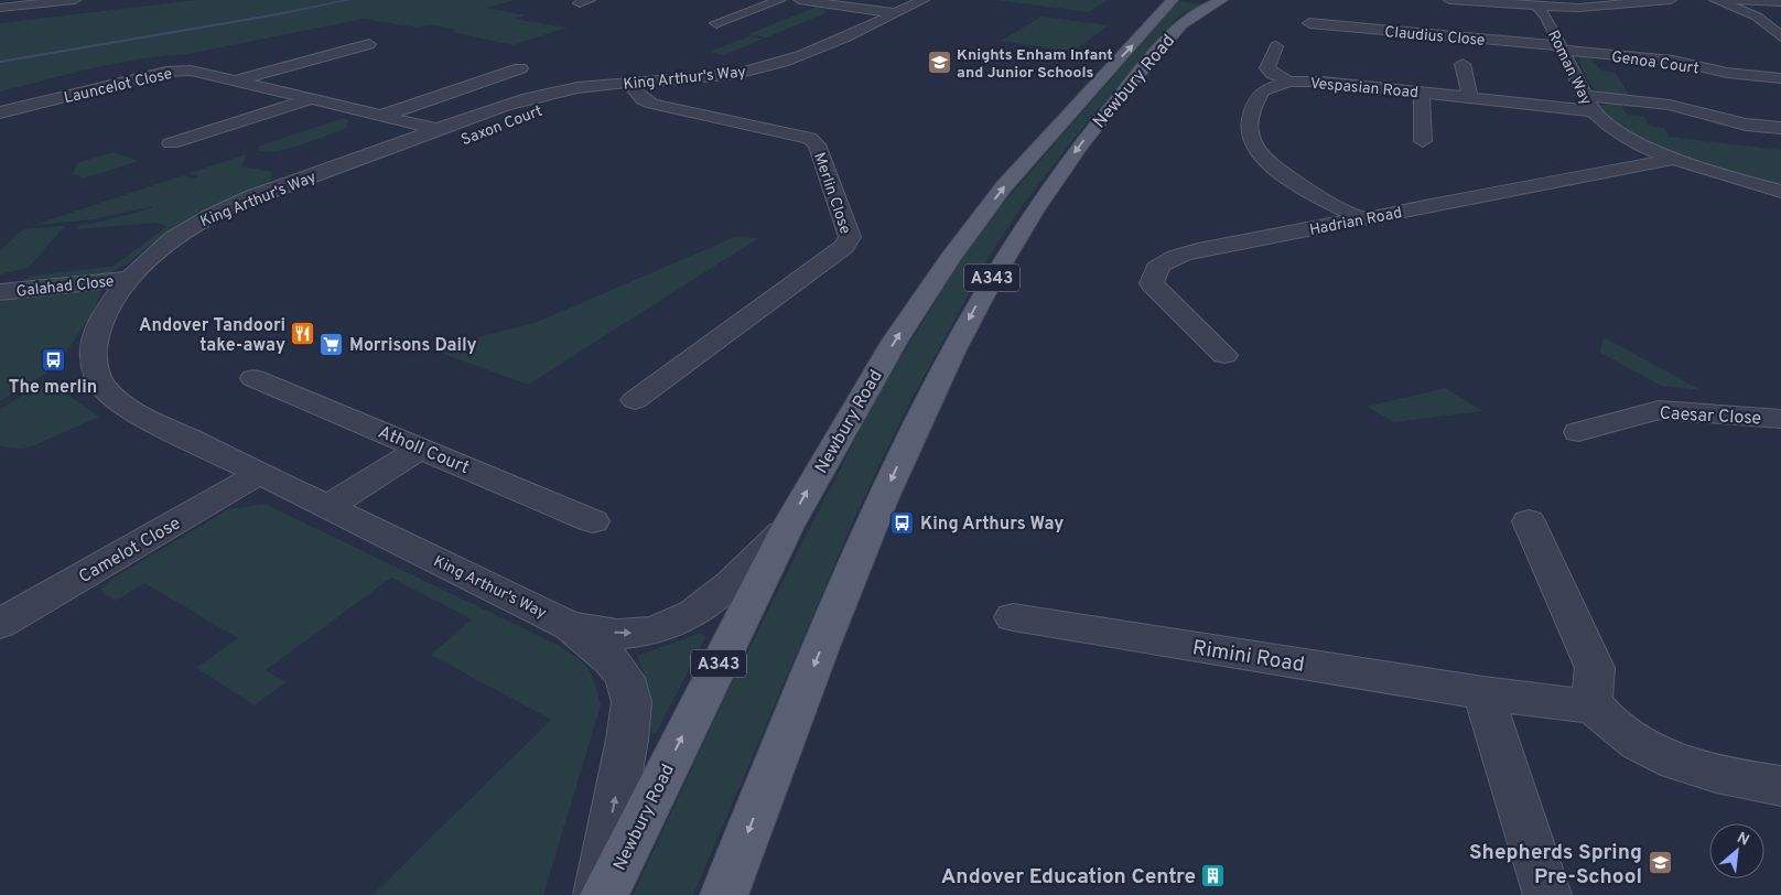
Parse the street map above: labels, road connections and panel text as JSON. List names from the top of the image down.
{
  "streets": {
    "main road": ["Newbury Road", "A343"],
    "street": [
      "Claudius Close",
      "Genoa Court",
      "Roman Way",
      "King Arthur's Way",
      "Launcelot Close",
      "Vespasian Road",
      "Saxon Court",
      "Merlin Close",
      "Hadrian Road",
      "Galahad Close",
      "Caesar Close",
      "Atholl Court",
      "Camelot Close",
      "Rimini Road"
    ]
  },
  "crossings": [
    ["Claudius Close", "Genoa Court"],
    ["Claudius Close", "Roman Way"],
    ["Genoa Court", "Roman Way"],
    ["Roman Way", "Vespasian Road"],
    ["Roman Way", "Hadrian Road"],
    ["King Arthur's Way", "Newbury Road"],
    ["King Arthur's Way", "Launcelot Close"],
    ["King Arthur's Way", "Merlin Close"],
    ["King Arthur's Way", "Galahad Close"],
    ["King Arthur's Way", "Camelot Close"],
    ["Vespasian Road", "Hadrian Road"]
  ],
  "places": {
    "school or university": ["Knights Enham Infant and Junior Schools", "Shepherds Spring Pre-School"],
    "restaurant": ["Andover Tandoori take-away"],
    "supermarket": ["Morrisons Daily"],
    "bus stop": ["The merlin", "King Arthurs Way"],
    "building": ["Andover Education Centre"]
  },
  "north": "top right"
}
